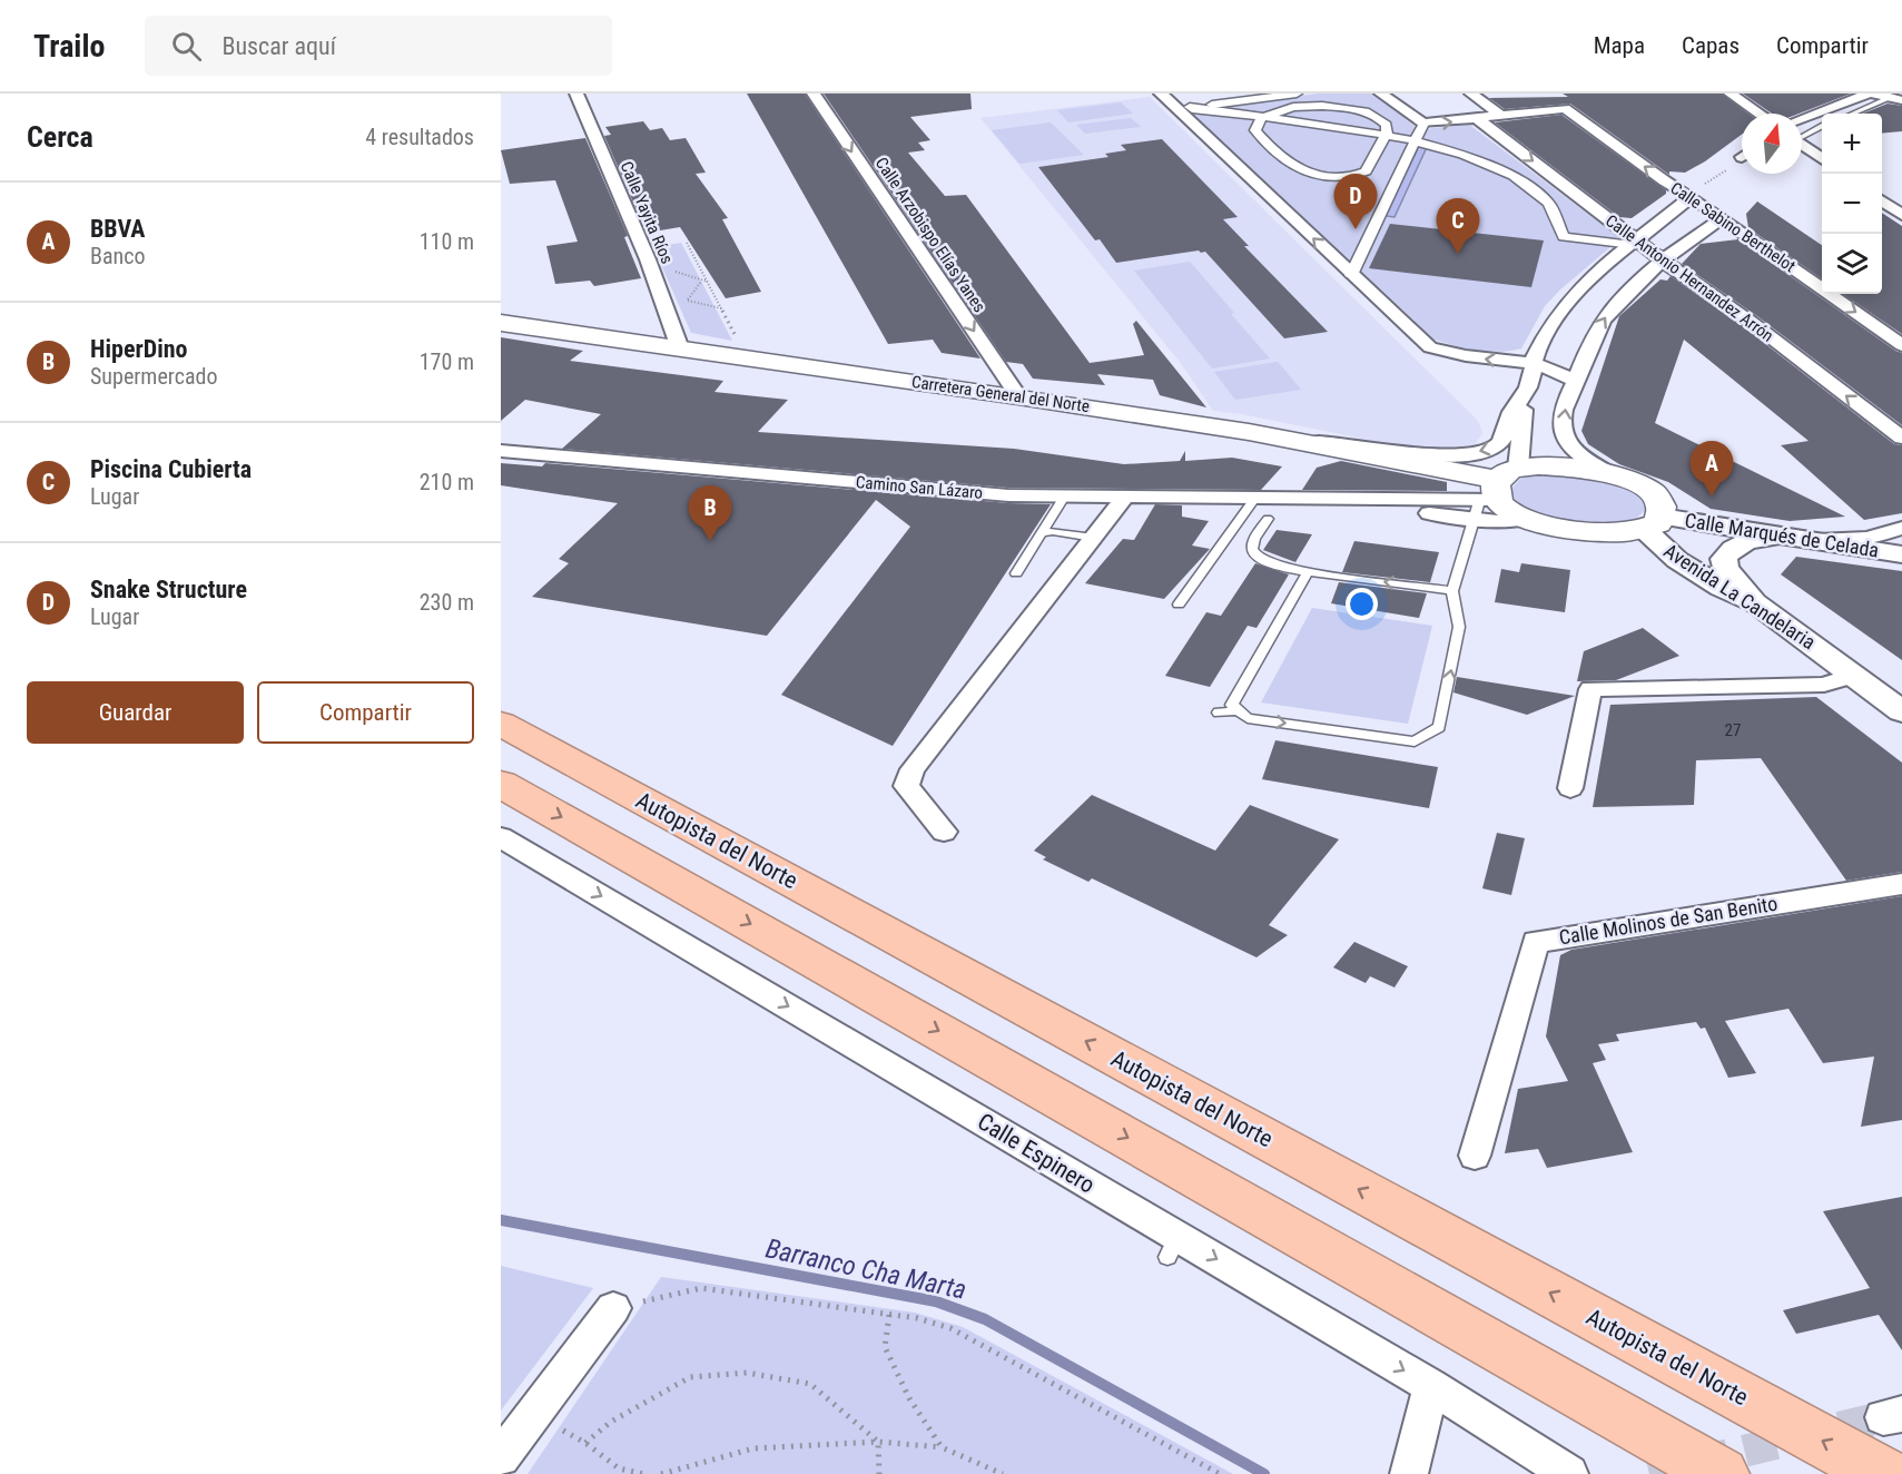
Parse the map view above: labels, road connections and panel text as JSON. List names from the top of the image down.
{
  "streets": {
    "highway": ["Autopista del Norte"],
    "main road": ["Carretera General del Norte"],
    "street": [
      "Calle Yayita Ríos",
      "Calle Sabino Berthelot",
      "Calle Arzobispo Elías Yanes",
      "Calle Antonio Hernandez Arrón",
      "Camino San Lázaro",
      "Calle Marqués de Celada",
      "Avenida La Candelaria",
      "Calle Molinos de San Benito",
      "Calle Espinero"
    ]
  },
  "crossings": [
    ["Calle Yayita Ríos", "Carretera General del Norte"],
    ["Calle Arzobispo Elías Yanes", "Carretera General del Norte"],
    ["Carretera General del Norte", "Camino San Lázaro"],
    ["Calle Marqués de Celada", "Avenida La Candelaria"]
  ],
  "one_way": ["Calle Arzobispo Elías Yanes", "Calle Espinero"],
  "water": ["Barranco Cha Marta"],
  "house_numbers": ["27"],
  "north": "top",
  "page": {
    "header": "Trailo",
    "search": "Buscar aquí",
    "nav": ["Mapa", "Capas", "Compartir"],
    "heading": ["Cerca", "4 resultados"],
    "map_buttons": ["+", "−"],
    "pins": [
      "D",
      "C",
      "A",
      "B"
    ],
    "list": [
      {
        "mark": "A",
        "name": "BBVA",
        "note": "Banco",
        "value": "110 m"
      },
      {
        "mark": "B",
        "name": "HiperDino",
        "note": "Supermercado",
        "value": "170 m"
      },
      {
        "mark": "C",
        "name": "Piscina Cubierta",
        "note": "Lugar",
        "value": "210 m"
      },
      {
        "mark": "D",
        "name": "Snake Structure",
        "note": "Lugar",
        "value": "230 m"
      }
    ],
    "buttons": ["Guardar", "Compartir"]
  }
}
